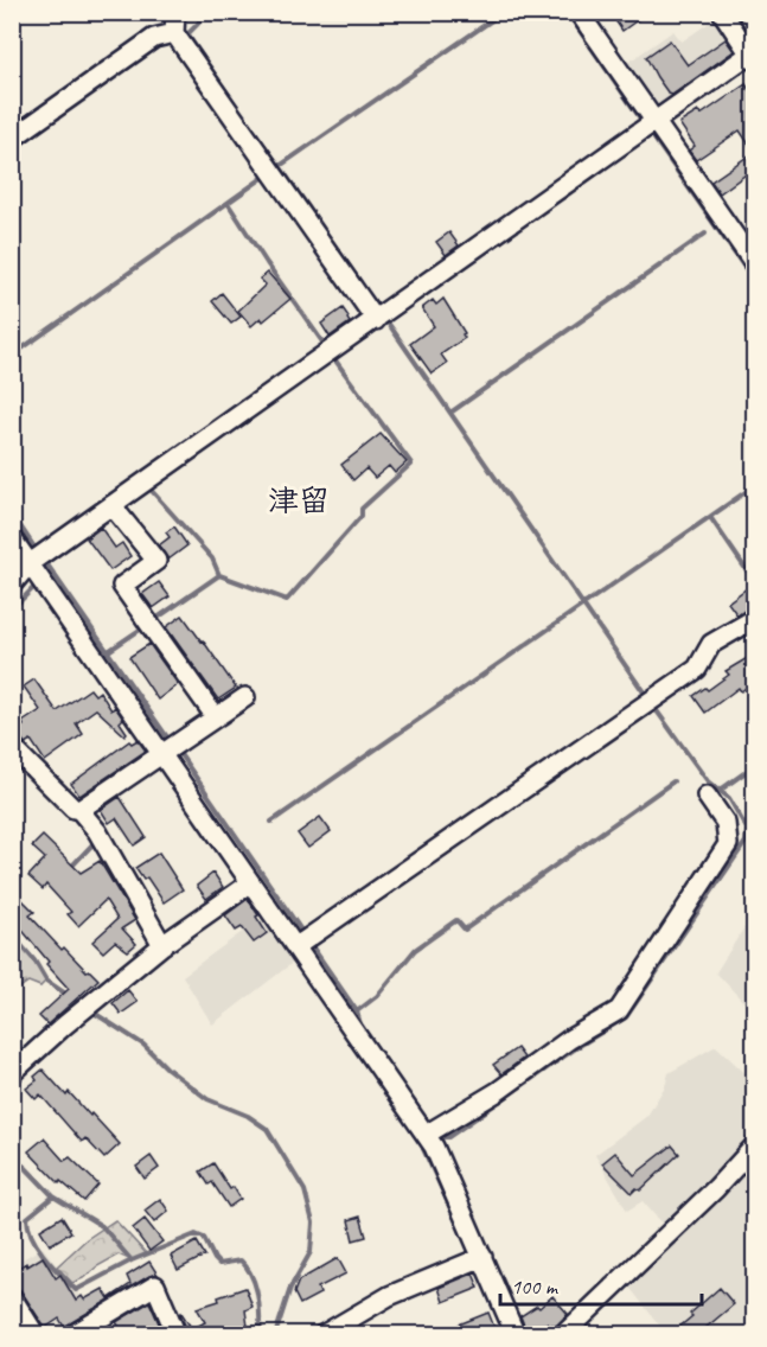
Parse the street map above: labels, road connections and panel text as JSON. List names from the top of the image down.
{
  "districts": ["津留"],
  "scale_bar": "100 m"
}
